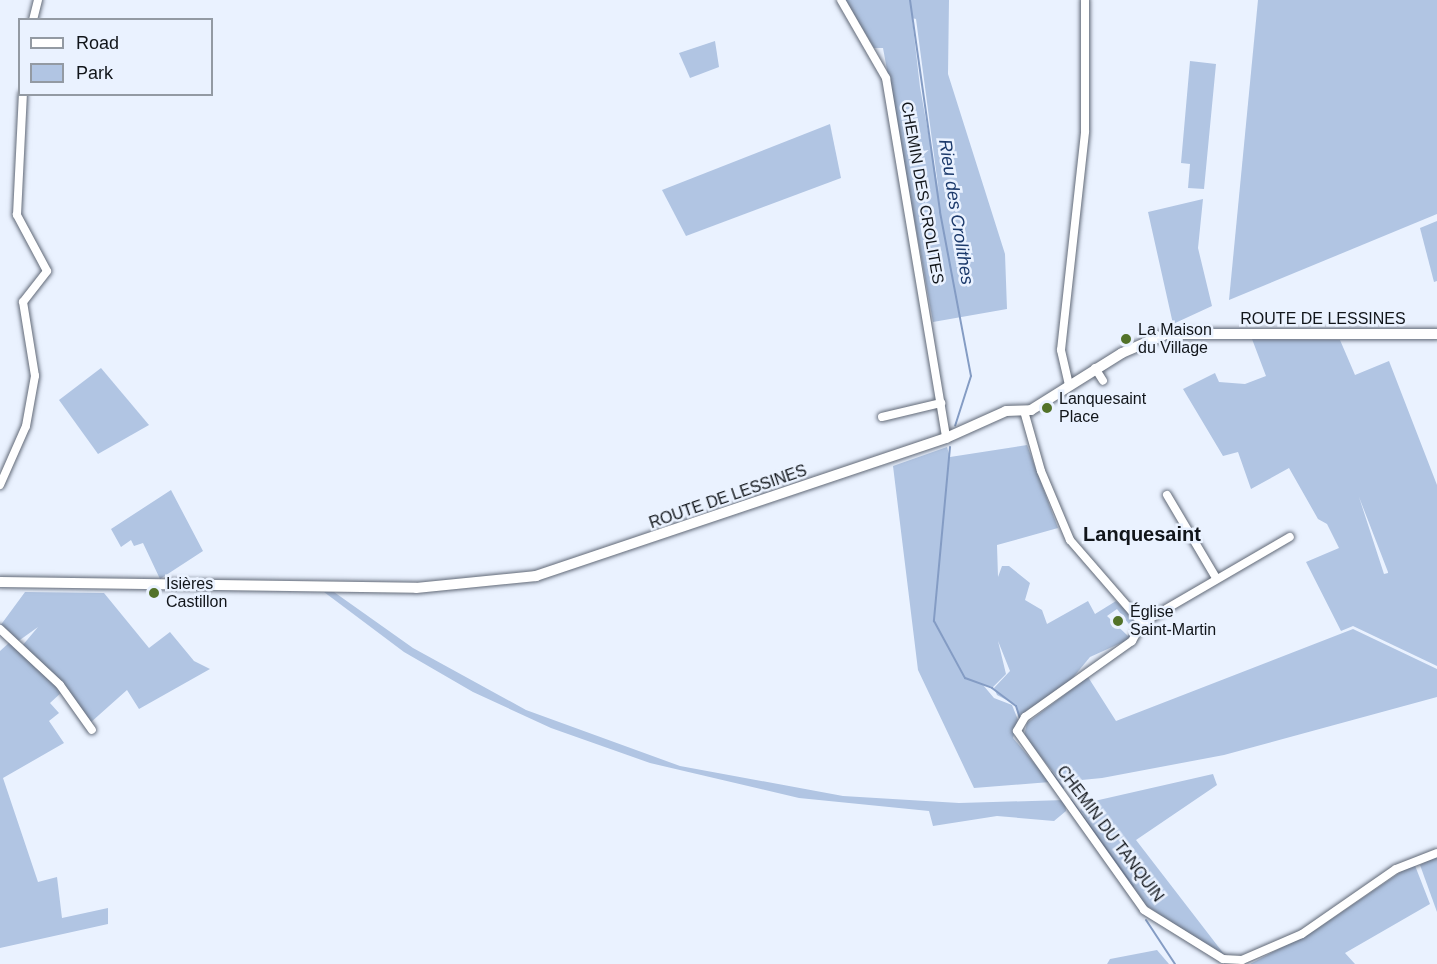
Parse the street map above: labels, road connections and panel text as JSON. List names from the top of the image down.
{
  "streets": {
    "main road": ["ROUTE DE LESSINES"],
    "street": ["CHEMIN DES CROLITES", "CHEMIN DU TANQUIN"]
  },
  "crossings": [
    ["CHEMIN DES CROLITES", "ROUTE DE LESSINES"]
  ],
  "districts": ["Lanquesaint"],
  "water": ["Rieu des Crolithes"],
  "places": [
    "La Maison du Village",
    "Lanquesaint Place",
    "Isières Castillon",
    "Église Saint-Martin"
  ],
  "legend": ["Road", "Park"]
}
